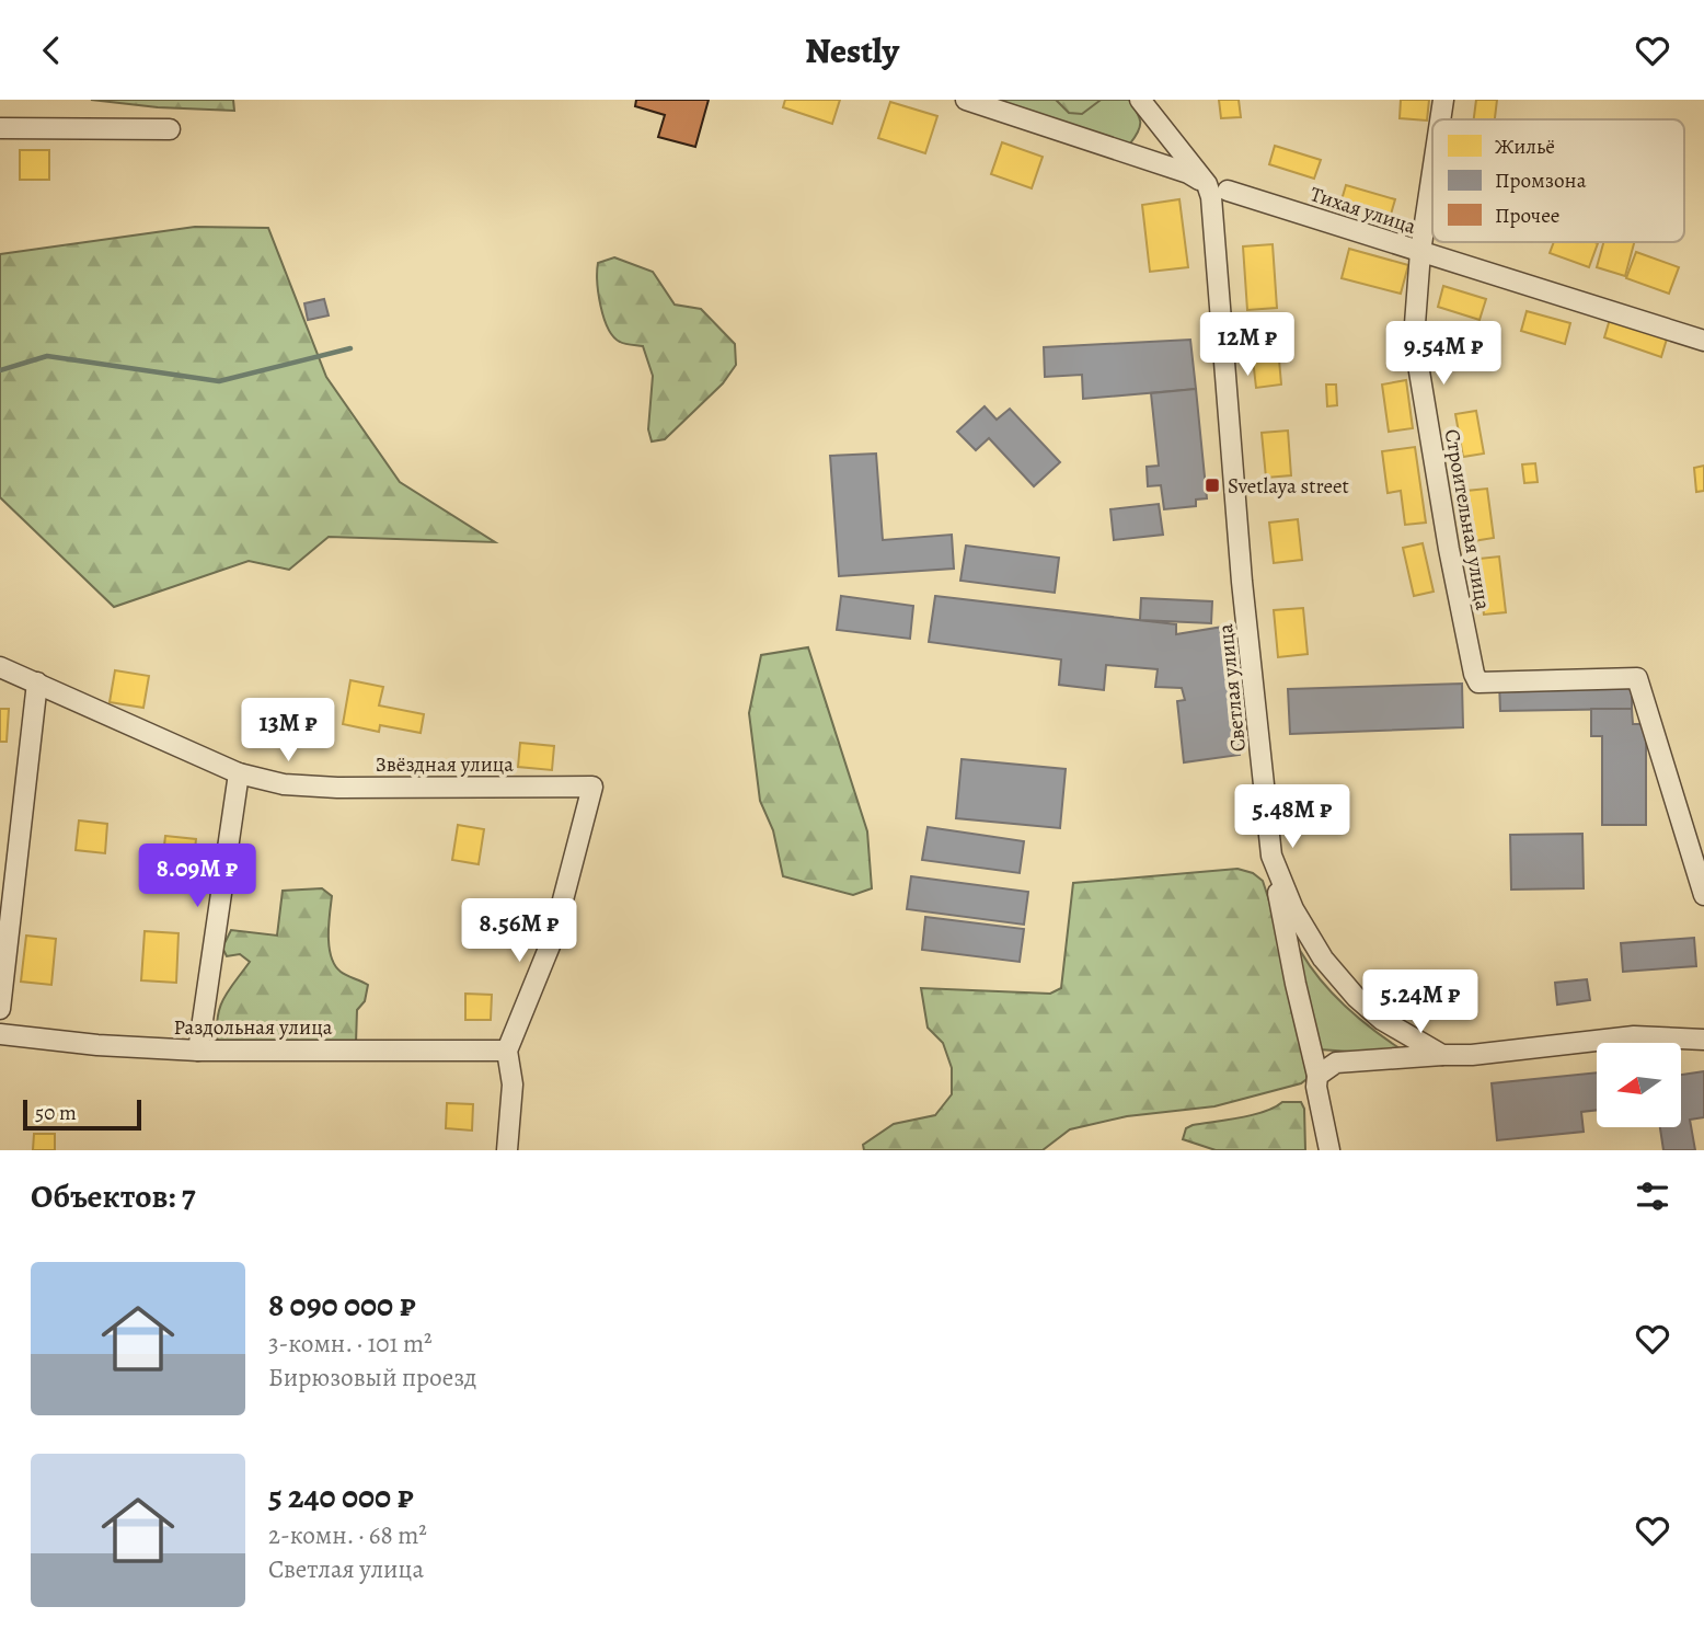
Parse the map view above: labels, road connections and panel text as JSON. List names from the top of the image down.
{
  "streets": {
    "street": [
      "Тихая улица",
      "Строительная улица",
      "Светлая улица",
      "Звёздная улица",
      "Раздольная улица"
    ]
  },
  "crossings": [
    ["Тихая улица", "Строительная улица"],
    ["Звёздная улица", "Раздольная улица"]
  ],
  "places": {
    "transit": ["Svetlaya street"]
  },
  "legend": ["Жильё", "Промзона", "Прочее"],
  "scale_bar": "50 m",
  "north": "left",
  "page": {
    "header": "Nestly",
    "price": [
      "12M ₽",
      "9.54M ₽",
      "13M ₽",
      "5.48M ₽",
      "8.09M ₽",
      "8.56M ₽",
      "5.24M ₽"
    ],
    "scale": "50 m",
    "heading": "Объектов: 7",
    "list": [
      {
        "name": "8 090 000 ₽",
        "note": "3-комн. · 101 m² · Бирюзовый проезд"
      },
      {
        "name": "5 240 000 ₽",
        "note": "2-комн. · 68 m² · Светлая улица"
      }
    ]
  }
}
